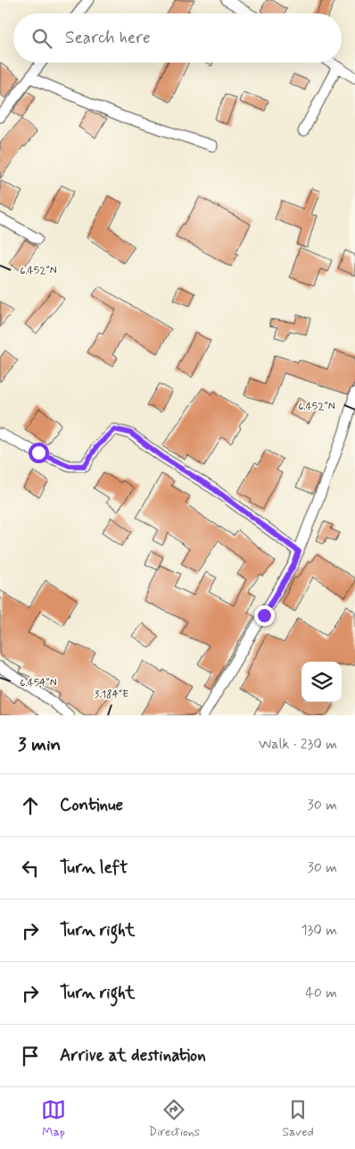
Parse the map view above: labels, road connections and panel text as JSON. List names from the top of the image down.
{
  "page": {
    "search": "Search here",
    "heading": ["3 min", "Walk · 230 m"],
    "list": [
      ["Continue", "30 m"],
      ["Turn left", "30 m"],
      ["Turn right", "130 m"],
      ["Turn right", "40 m"],
      "Arrive at destination"
    ],
    "nav": ["Map", "Directions", "Saved"]
  },
  "coordinates": ["6.452°N", "6.454°N", "3.184°E"]
}
